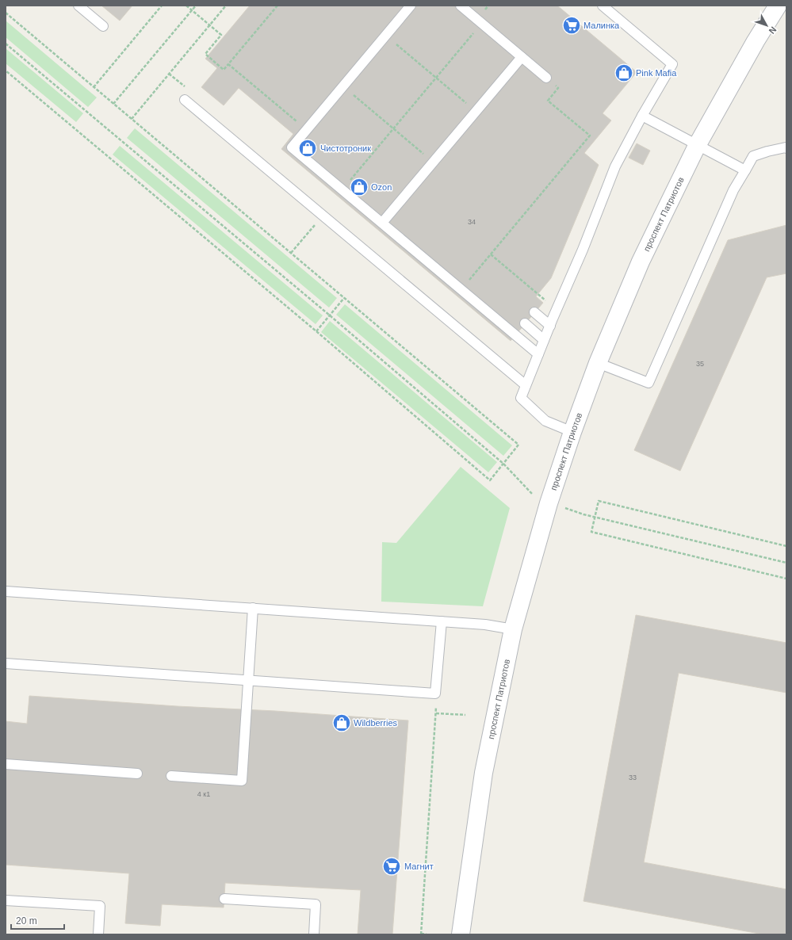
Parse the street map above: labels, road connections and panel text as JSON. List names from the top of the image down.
{
  "streets": {
    "street": ["проспект Патриотов"]
  },
  "places": {
    "supermarket": ["Малинка", "Магнит"],
    "shop": [
      "Pink Mafia",
      "Чистотроник",
      "Ozon",
      "Wildberries"
    ]
  },
  "house_numbers": [
    "34",
    "35",
    "33",
    "4 к1"
  ],
  "scale_bar": "20 m",
  "north": "bottom right"
}
